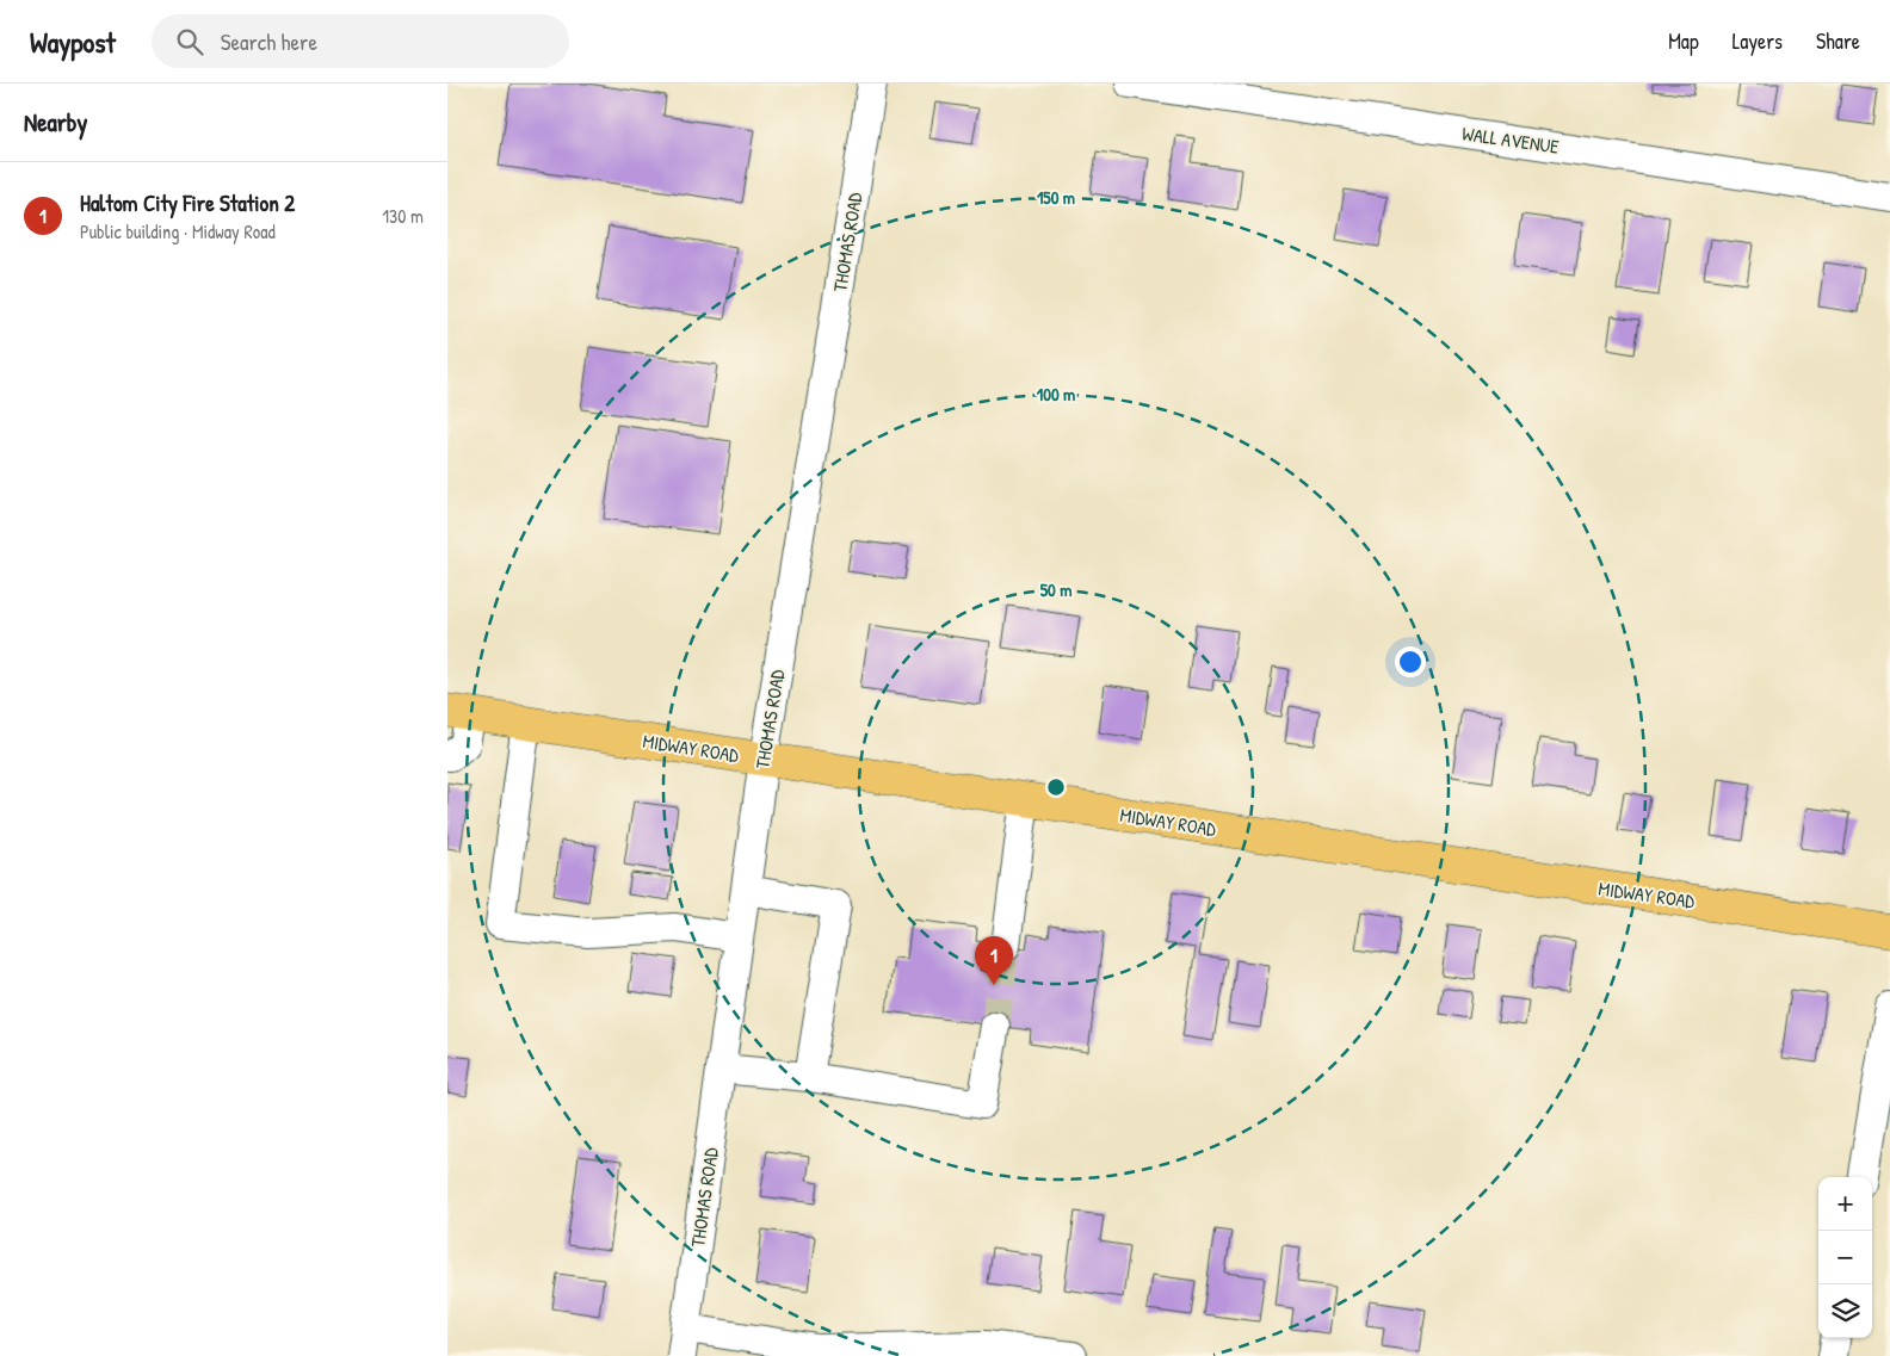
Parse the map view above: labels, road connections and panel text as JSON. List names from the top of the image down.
{
  "streets": {
    "main road": ["MIDWAY ROAD"],
    "street": ["WALL AVENUE", "THOMAS ROAD"]
  },
  "crossings": [
    ["THOMAS ROAD", "MIDWAY ROAD"]
  ],
  "page": {
    "header": "Waypost",
    "search": "Search here",
    "nav": ["Map", "Layers", "Share"],
    "heading": "Nearby",
    "list": [
      {
        "mark": "1",
        "name": "Haltom City Fire Station 2",
        "note": "Public building · Midway Road",
        "value": "130 m"
      }
    ],
    "pins": "1",
    "map_buttons": ["+", "−"]
  },
  "rings": ["150 m", "100 m", "50 m"]
}
